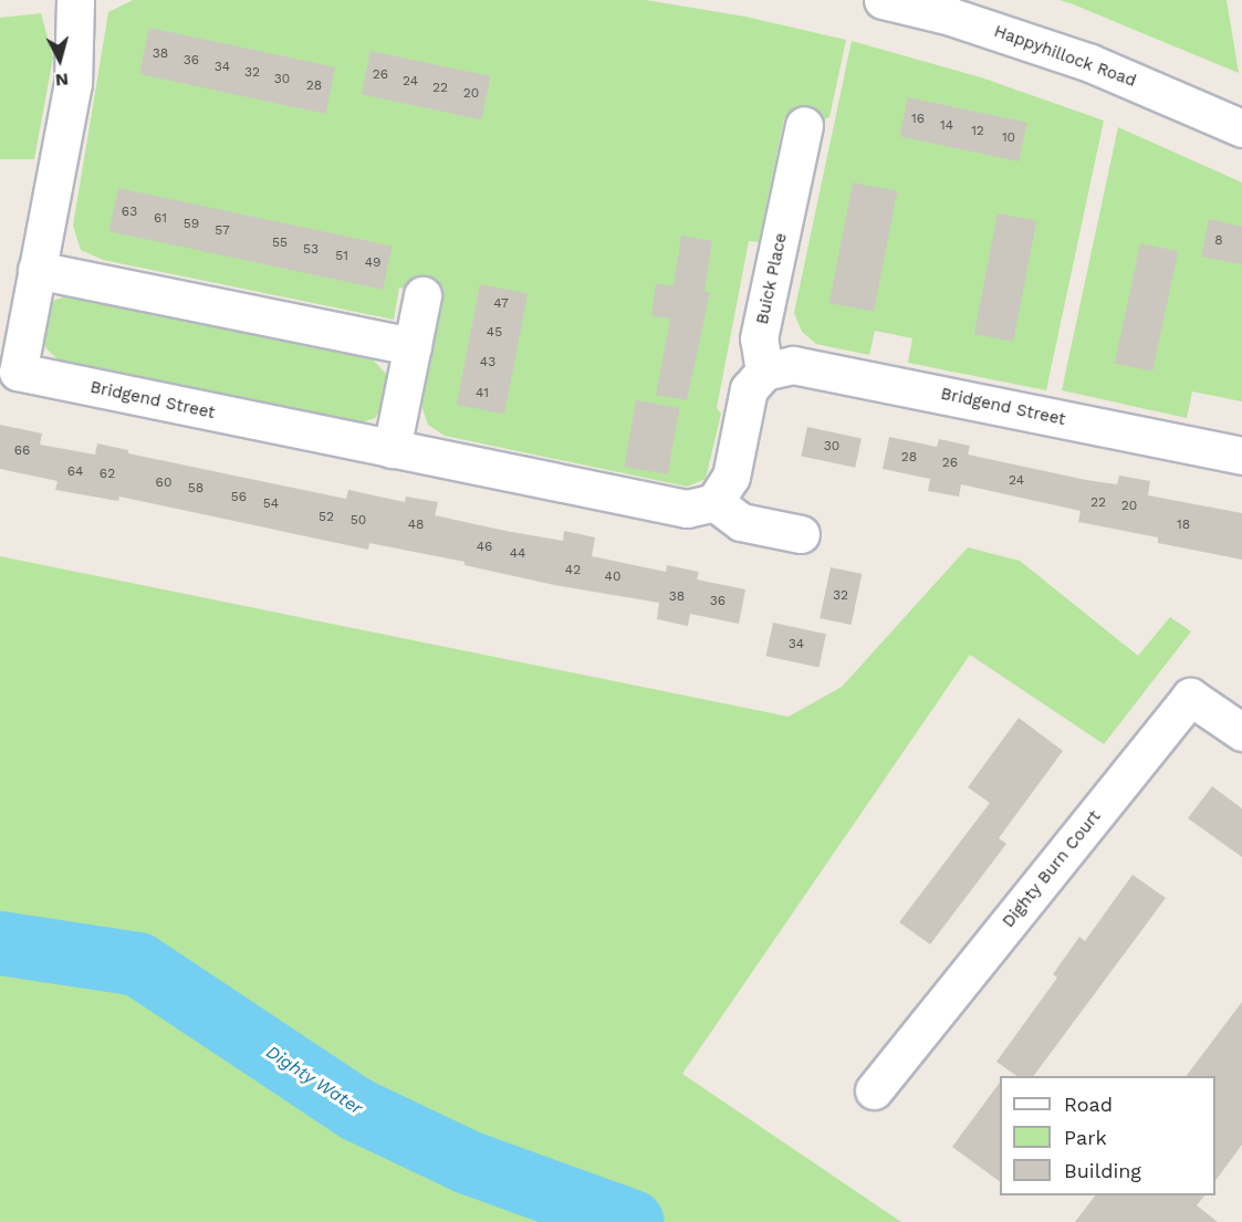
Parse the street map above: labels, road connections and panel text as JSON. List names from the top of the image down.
{
  "streets": {
    "street": [
      "Happyhillock Road",
      "Buick Place",
      "Bridgend Street",
      "Dighty Burn Court"
    ]
  },
  "crossings": [
    ["Buick Place", "Bridgend Street"]
  ],
  "water": ["Dighty Water"],
  "house_numbers": [
    "38",
    "36",
    "34",
    "32",
    "26",
    "30",
    "24",
    "28",
    "22",
    "20",
    "16",
    "14",
    "12",
    "10",
    "63",
    "61",
    "59",
    "57",
    "8",
    "55",
    "53",
    "51",
    "49",
    "47",
    "45",
    "43",
    "41",
    "30",
    "66",
    "28",
    "26",
    "64",
    "62",
    "24",
    "60",
    "58",
    "56",
    "22",
    "54",
    "20",
    "52",
    "50",
    "48",
    "18",
    "46",
    "44",
    "42",
    "40",
    "32",
    "38",
    "36",
    "34"
  ],
  "legend": ["Road", "Park", "Building"],
  "north": "bottom"
}
